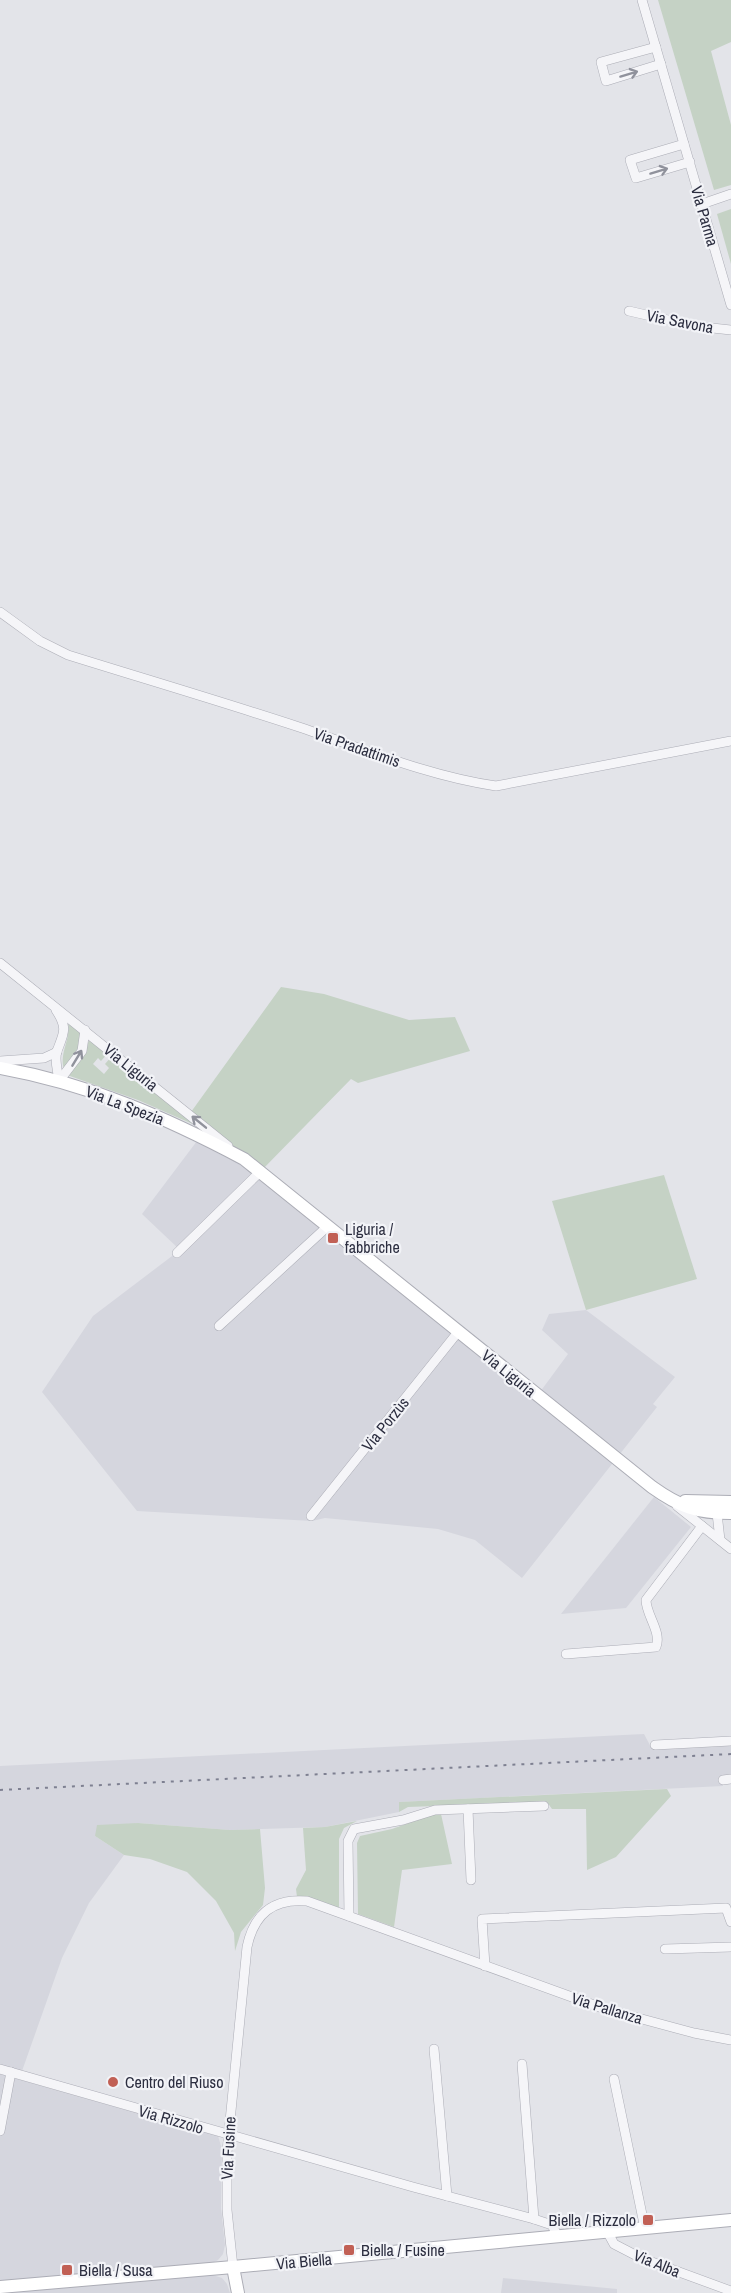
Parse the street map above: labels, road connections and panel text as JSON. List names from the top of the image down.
{
  "streets": {
    "main road": [
      "Via Liguria",
      "Via La Spezia",
      "Via Fusine",
      "Via Biella"
    ],
    "street": [
      "Via Parma",
      "Via Savona",
      "Via Pradattimis",
      "Via Porzùs",
      "Via Pallanza",
      "Via Rizzolo",
      "Via Alba"
    ]
  },
  "crossings": [
    ["Via Liguria", "Via La Spezia"],
    ["Via Liguria", "Via Porzùs"],
    ["Via Pallanza", "Via Fusine"],
    ["Via Rizzolo", "Via Fusine"],
    ["Via Rizzolo", "Via Biella"],
    ["Via Fusine", "Via Biella"],
    ["Via Biella", "Via Alba"]
  ],
  "places": {
    "transit": [
      "Liguria / fabbriche",
      "Biella / Rizzolo",
      "Biella / Fusine",
      "Biella / Susa"
    ],
    "other": ["Centro del Riuso"]
  }
}
